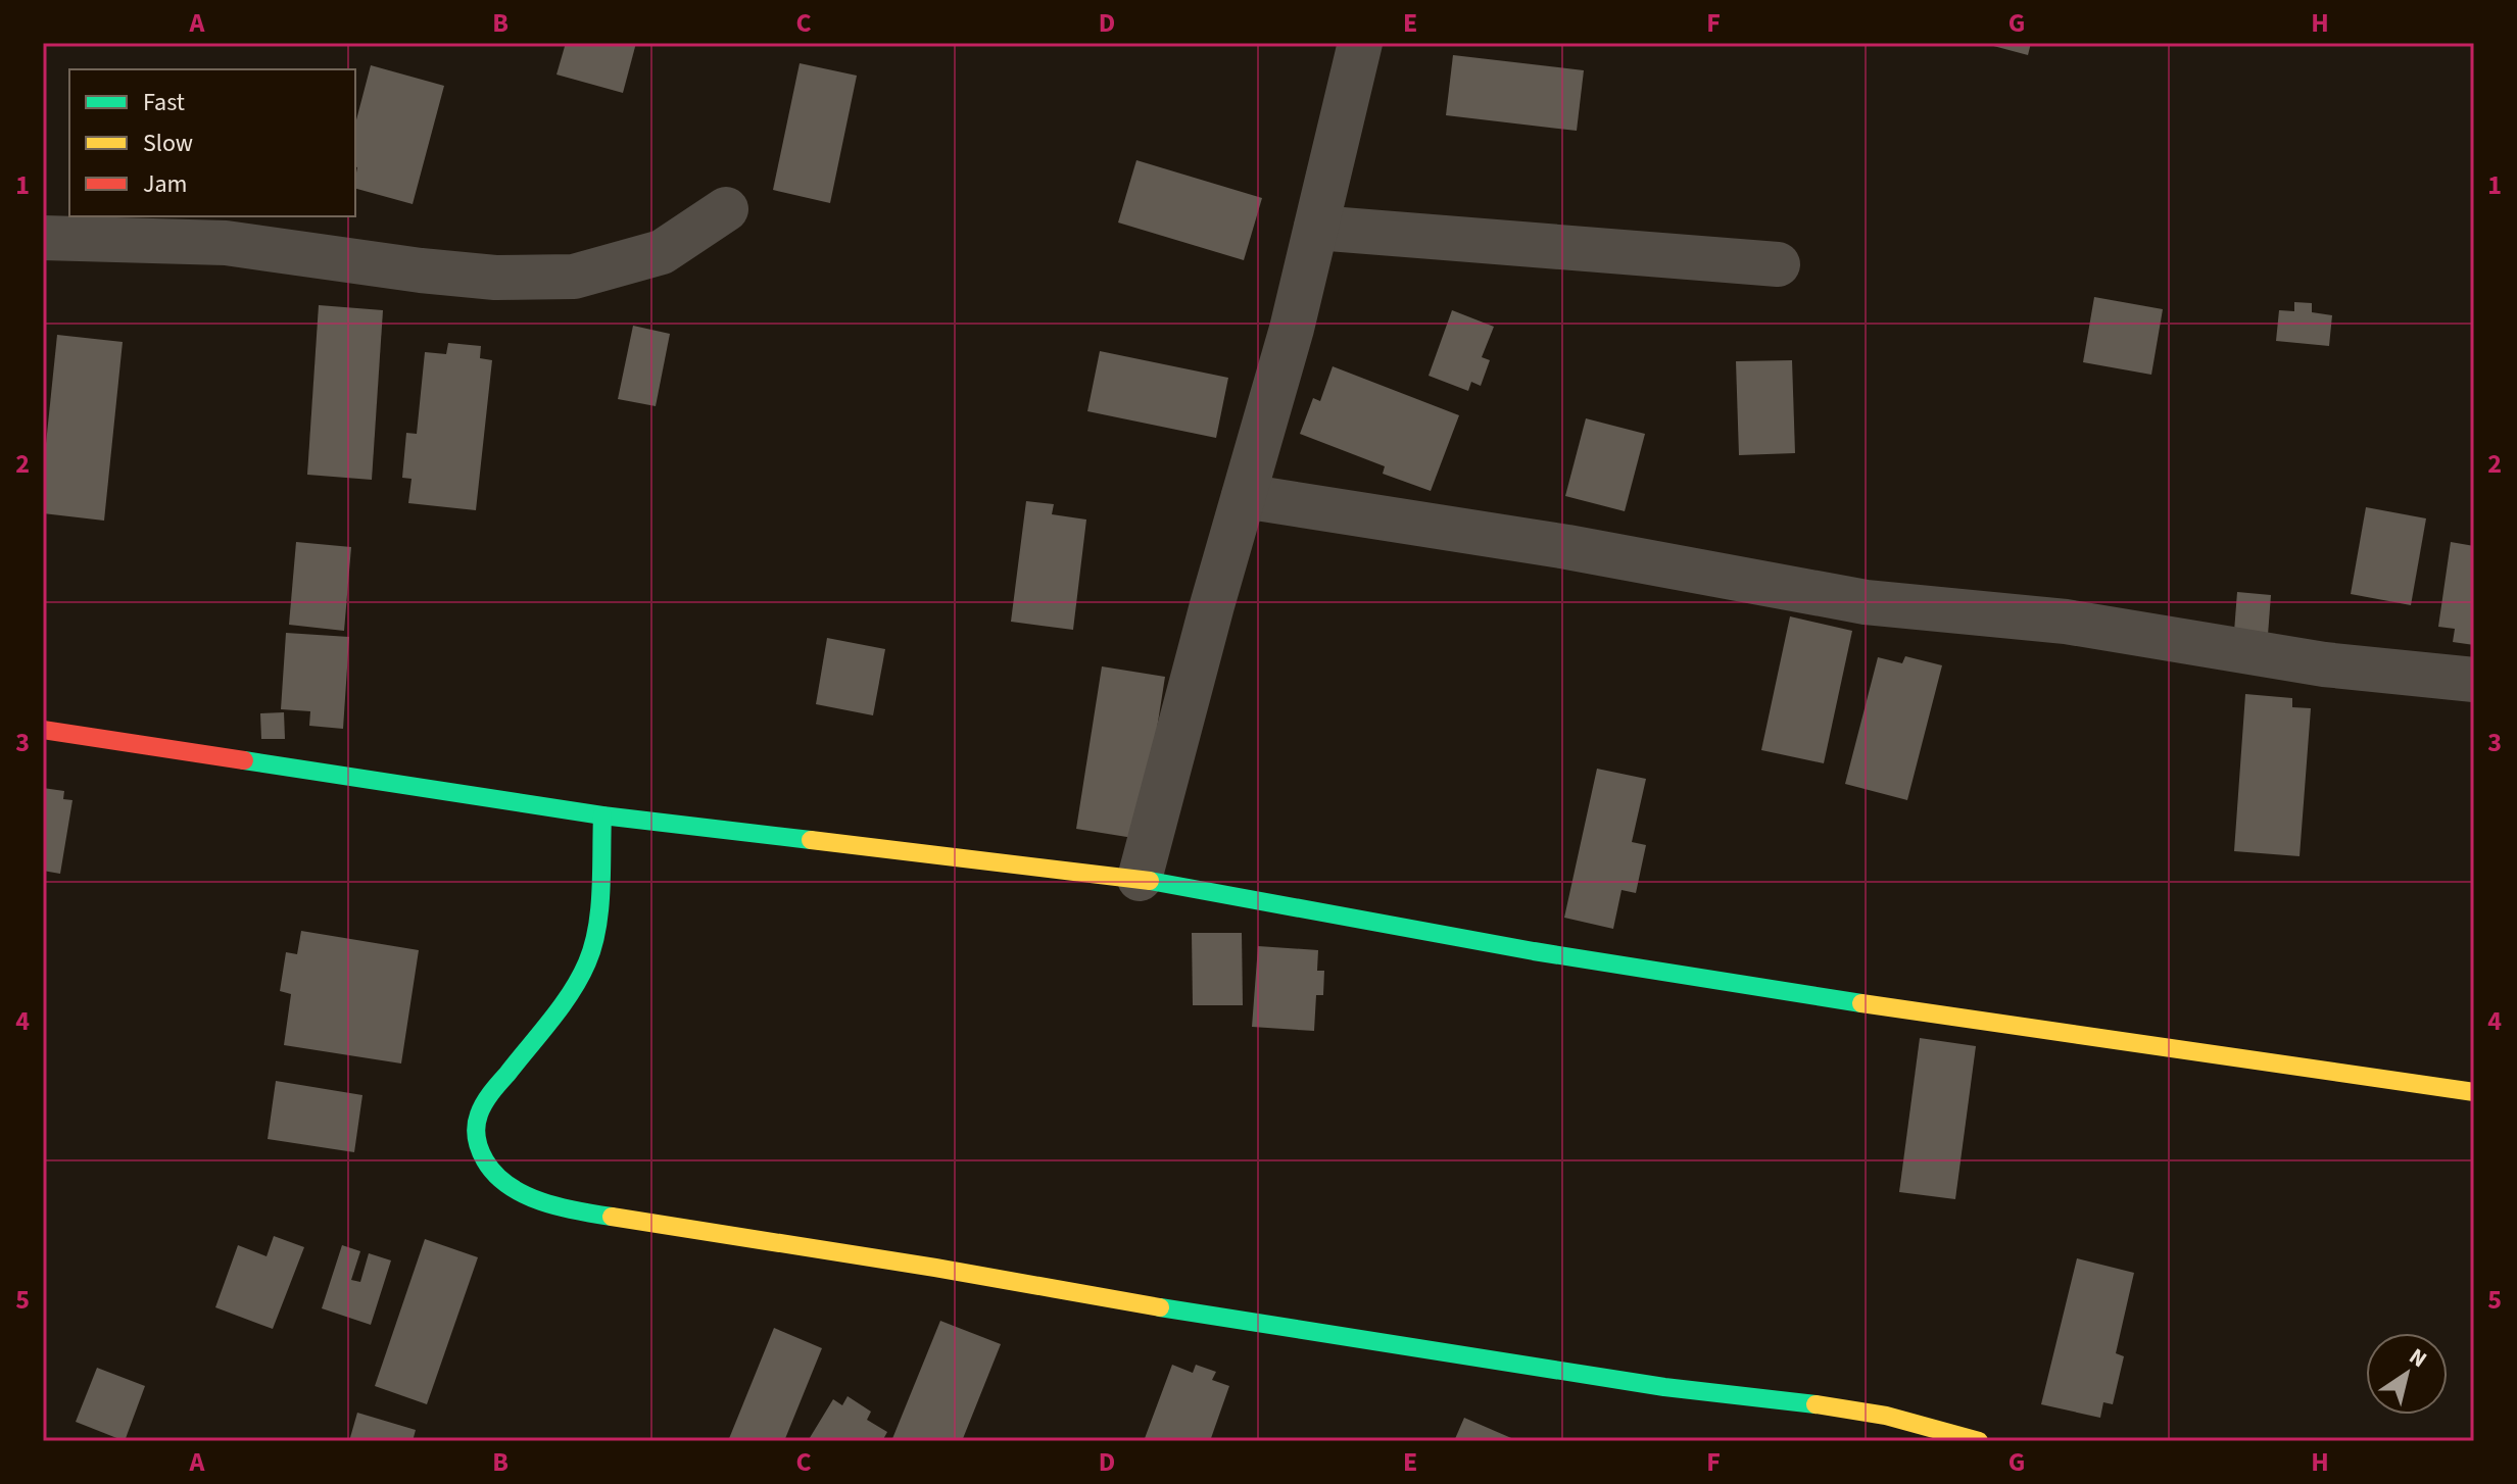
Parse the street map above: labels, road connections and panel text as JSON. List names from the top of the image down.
{
  "legend": ["Fast", "Slow", "Jam"],
  "north": "top right",
  "grid": {
    "columns": [
      "A",
      "B",
      "C",
      "D",
      "E",
      "F",
      "G",
      "H"
    ],
    "rows": [
      "1",
      "2",
      "3",
      "4",
      "5"
    ]
  }
}
